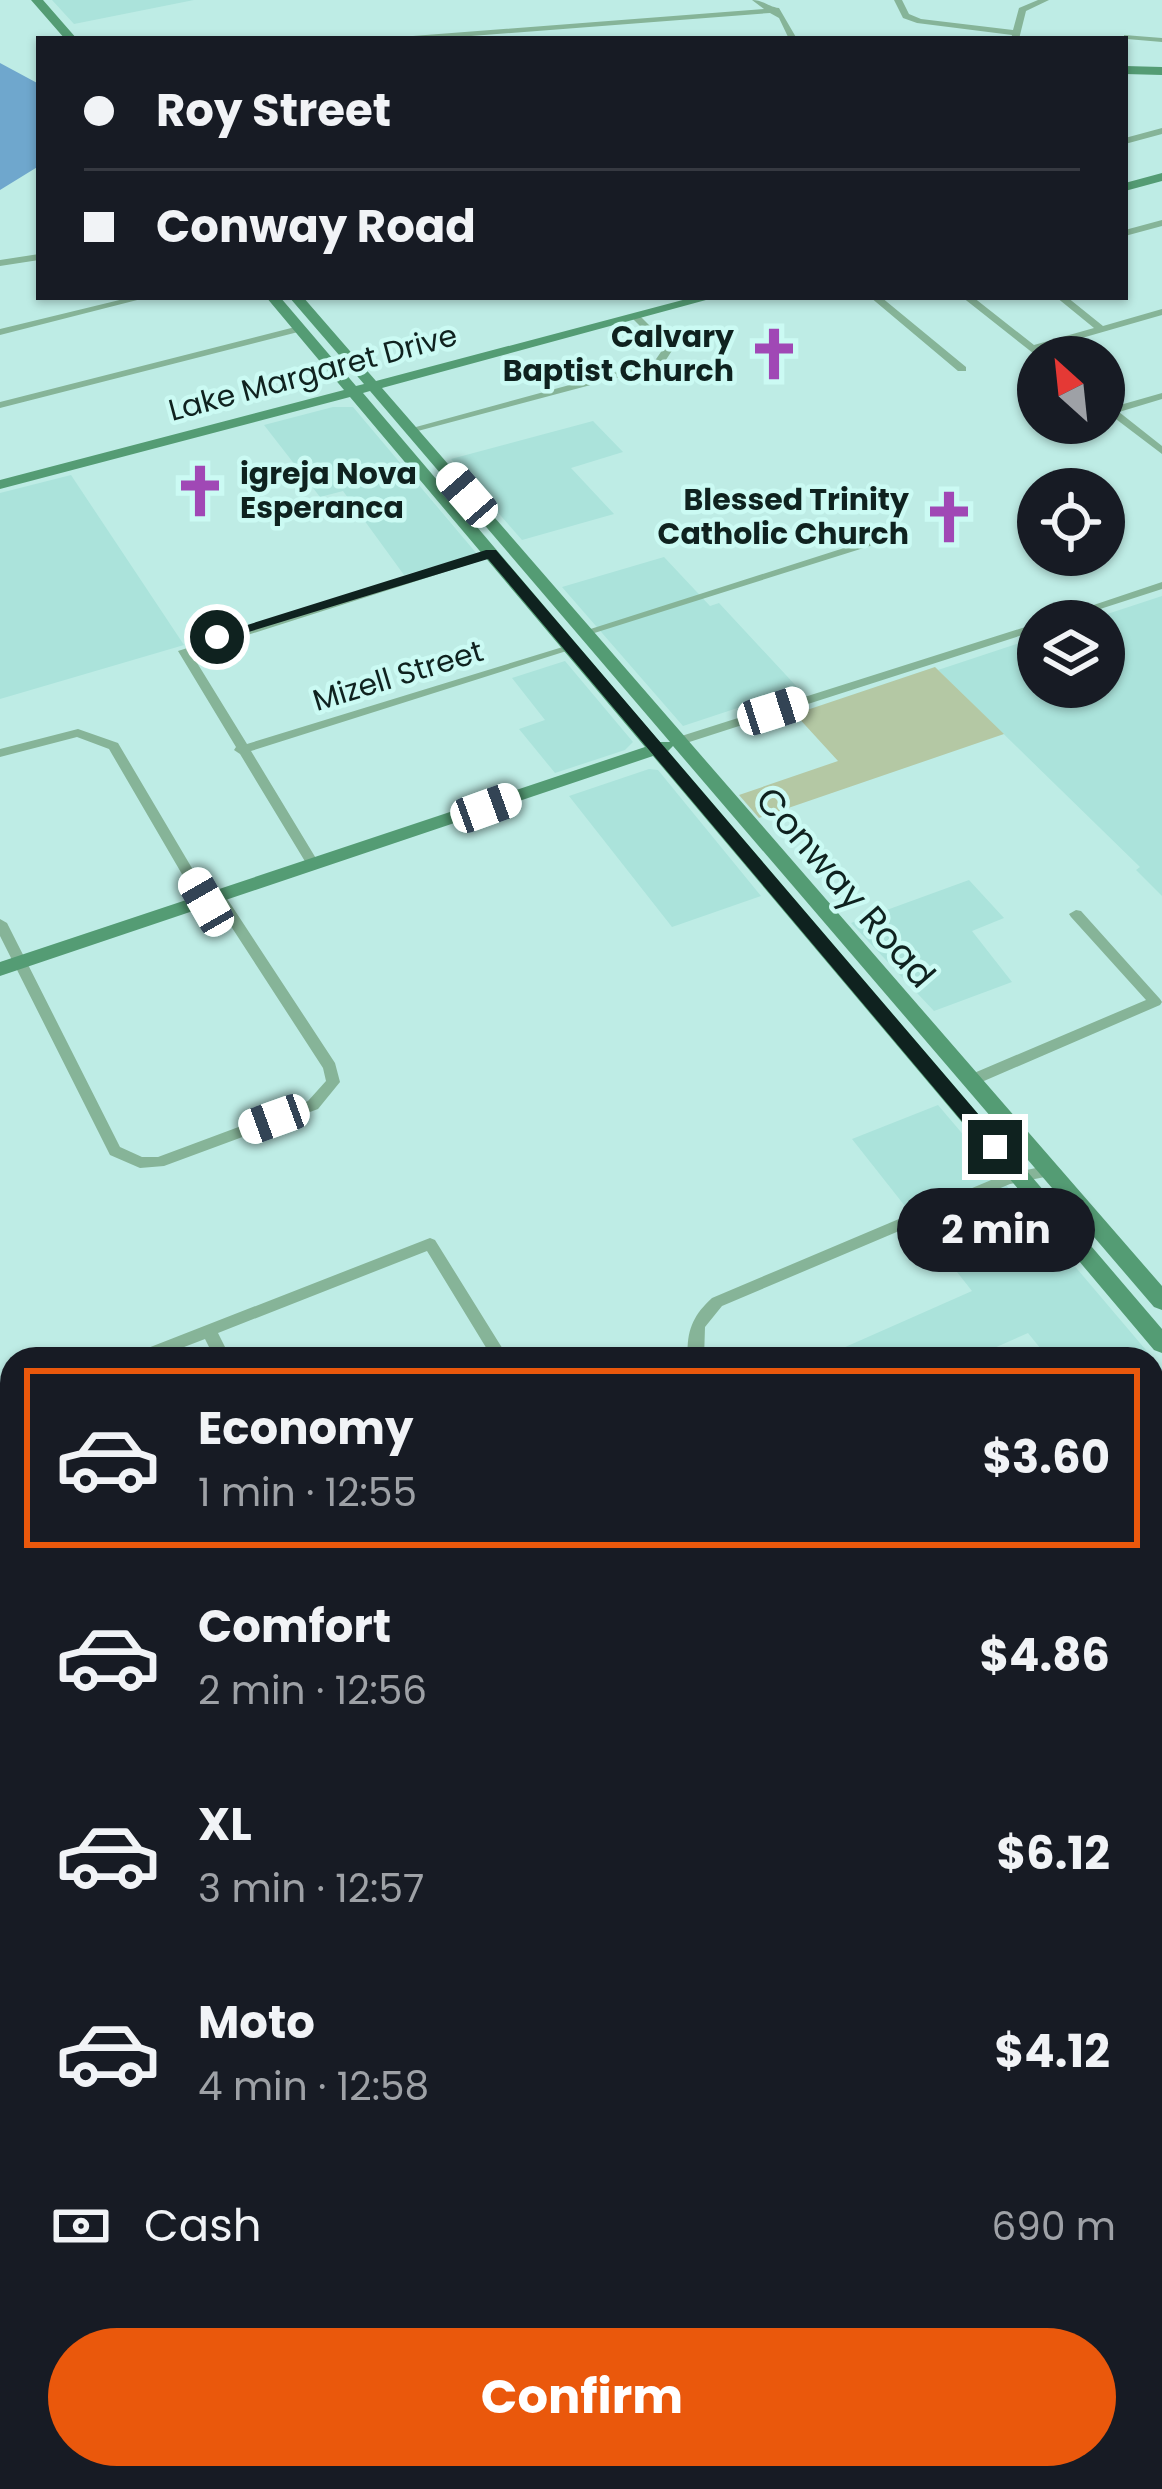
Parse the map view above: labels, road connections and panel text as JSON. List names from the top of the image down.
{
  "streets": {
    "main road": ["Lake Margaret Drive", "Conway Road"],
    "street": ["Mizell Street"]
  },
  "crossings": [
    ["Lake Margaret Drive", "Conway Road"],
    ["Mizell Street", "Conway Road"]
  ],
  "places": {
    "church": ["Calvary Baptist Church", "igreja Nova Esperanca", "Blessed Trinity Catholic Church"]
  },
  "north": "top left",
  "page": {
    "banner": ["Roy Street", "Conway Road"],
    "bubble": "2 min",
    "list": [
      {
        "name": "Economy",
        "note": "1 min · 12:55",
        "value": "$3.60"
      },
      {
        "name": "Comfort",
        "note": "2 min · 12:56",
        "value": "$4.86"
      },
      {
        "name": "XL",
        "note": "3 min · 12:57",
        "value": "$6.12"
      },
      {
        "name": "Moto",
        "note": "4 min · 12:58",
        "value": "$4.12"
      }
    ],
    "pay": ["Cash", "690 m"],
    "buttons": "Confirm"
  }
}
